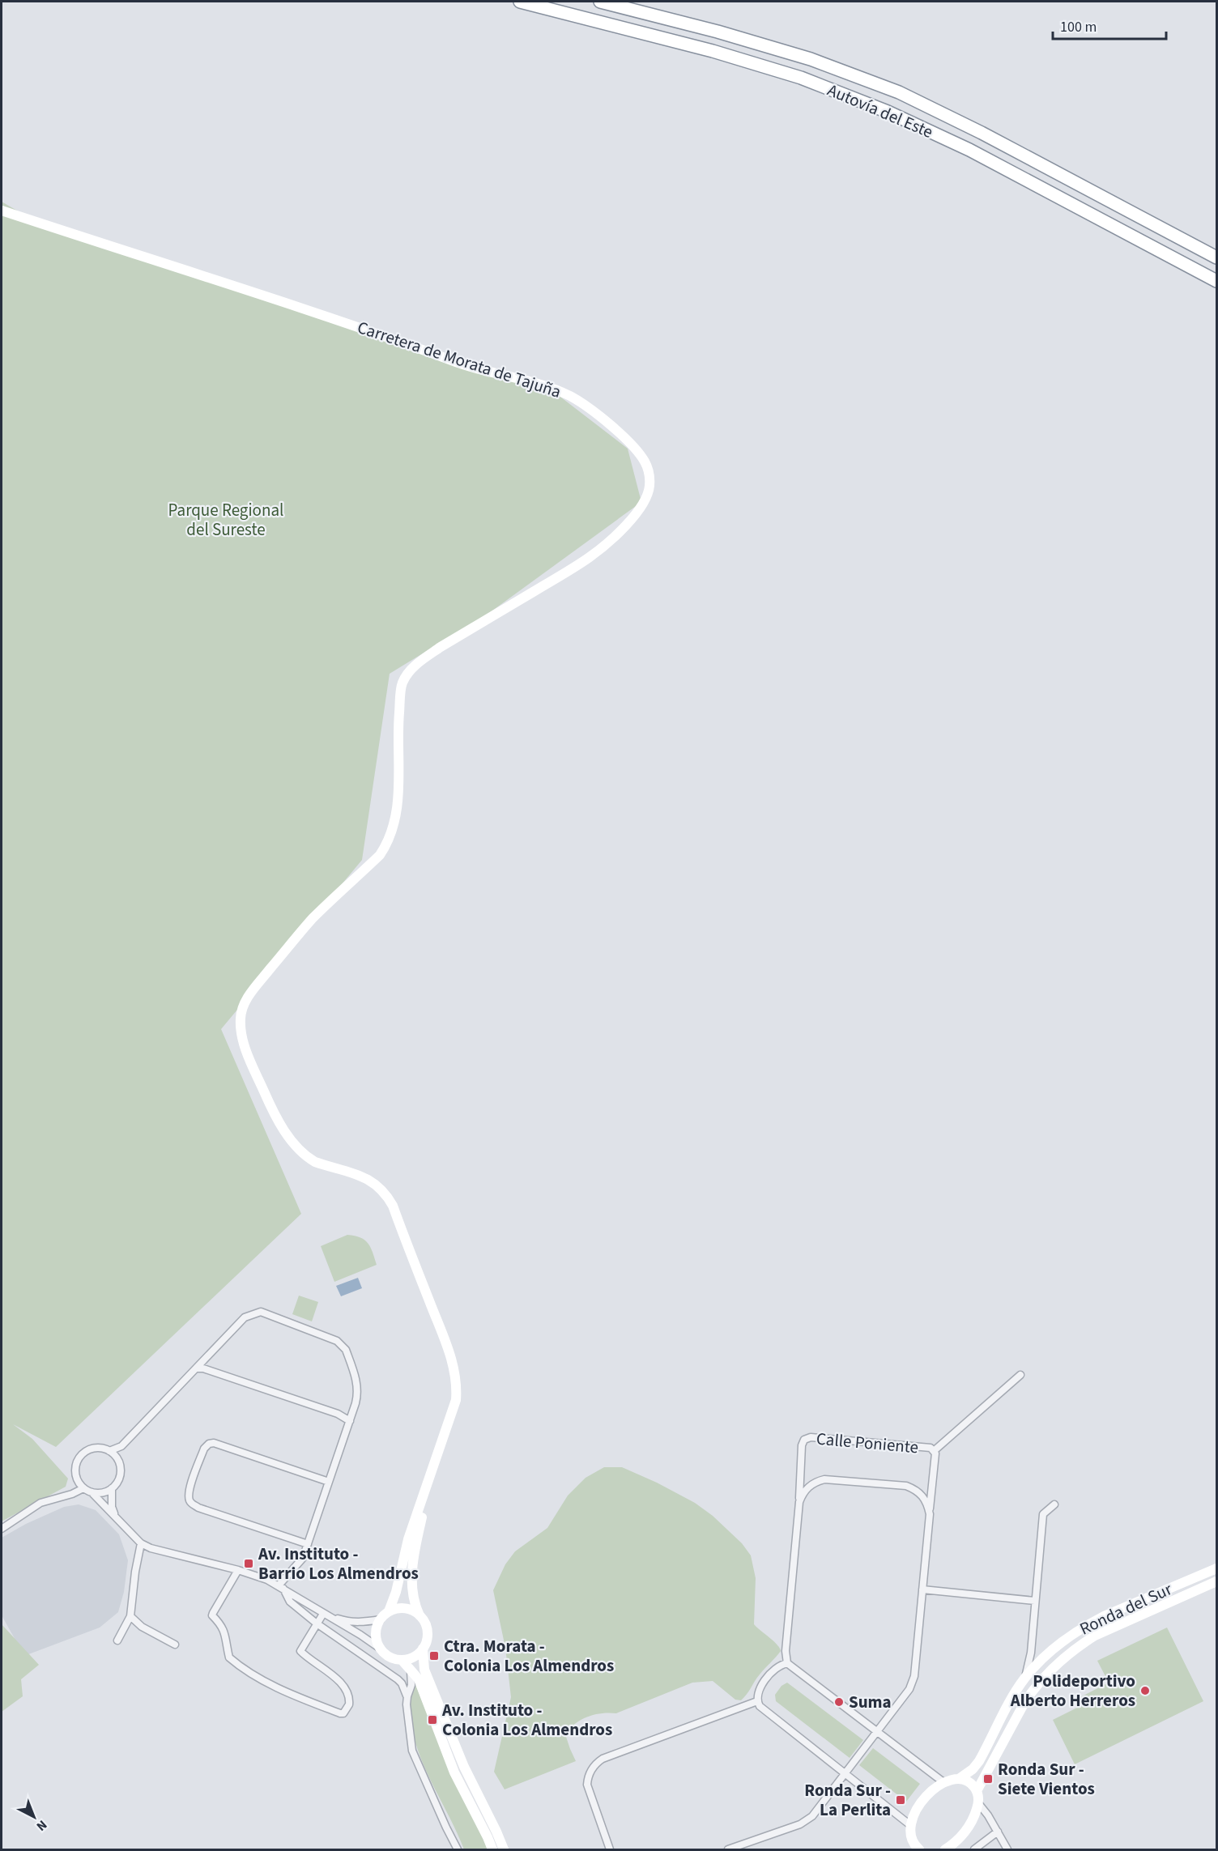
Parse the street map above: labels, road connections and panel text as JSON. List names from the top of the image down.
{
  "streets": {
    "highway": ["Autovía del Este"],
    "main road": ["Carretera de Morata de Tajuña", "Ronda del Sur"],
    "street": ["Calle Poniente"]
  },
  "parks": ["Parque Regional del Sureste"],
  "places": {
    "transit": [
      "Av. Instituto - Barrio Los Almendros",
      "Ctra. Morata - Colonia Los Almendros",
      "Av. Instituto - Colonia Los Almendros",
      "Ronda Sur - Siete Vientos",
      "Ronda Sur - La Perlita"
    ],
    "other": ["Polideportivo Alberto Herreros", "Suma"]
  },
  "scale_bar": "100 m",
  "north": "bottom right"
}
